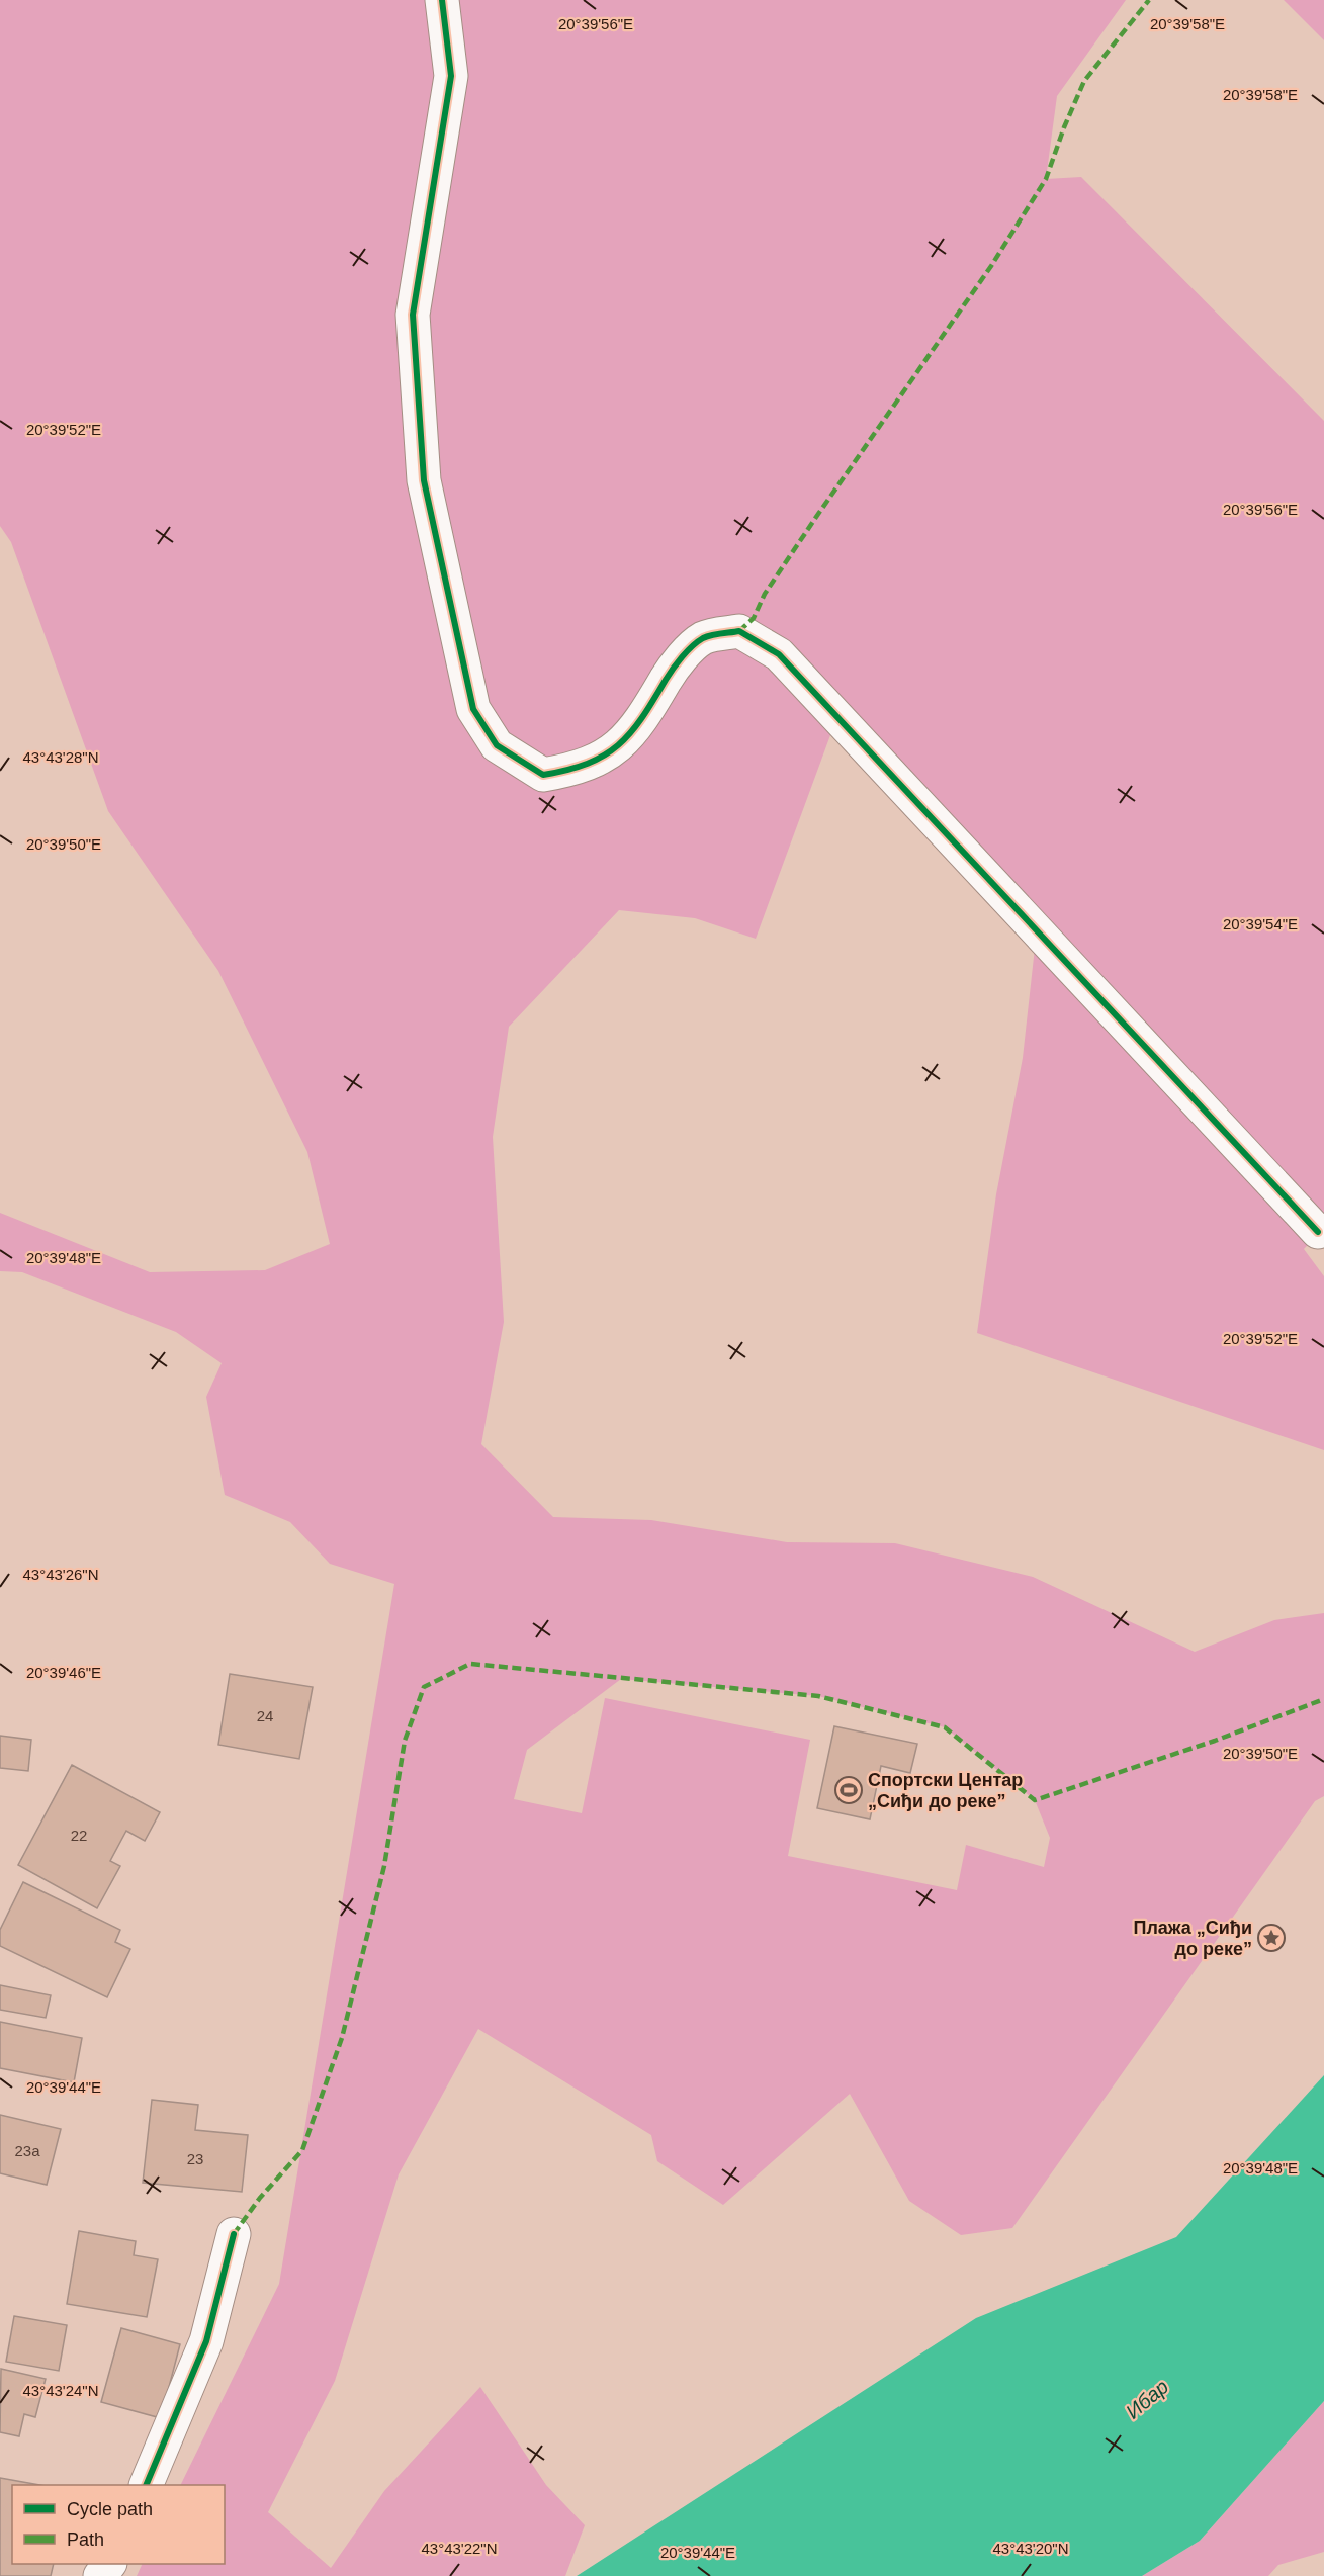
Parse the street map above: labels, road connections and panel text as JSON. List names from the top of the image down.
{
  "water": ["Ибар"],
  "places": {
    "sports": ["Спортски Центар „Сиђи до реке”"],
    "place": ["Плажа „Сиђи до реке”"]
  },
  "house_numbers": [
    "24",
    "22",
    "23a",
    "23"
  ],
  "legend": ["Cycle path", "Path"],
  "coordinates": [
    "20°39'58\"E",
    "20°39'56\"E",
    "20°39'52\"E",
    "43°43'28\"N",
    "20°39'50\"E",
    "20°39'54\"E",
    "20°39'48\"E",
    "43°43'26\"N",
    "20°39'46\"E",
    "20°39'44\"E",
    "43°43'24\"N",
    "43°43'22\"N",
    "43°43'20\"N"
  ]
}
